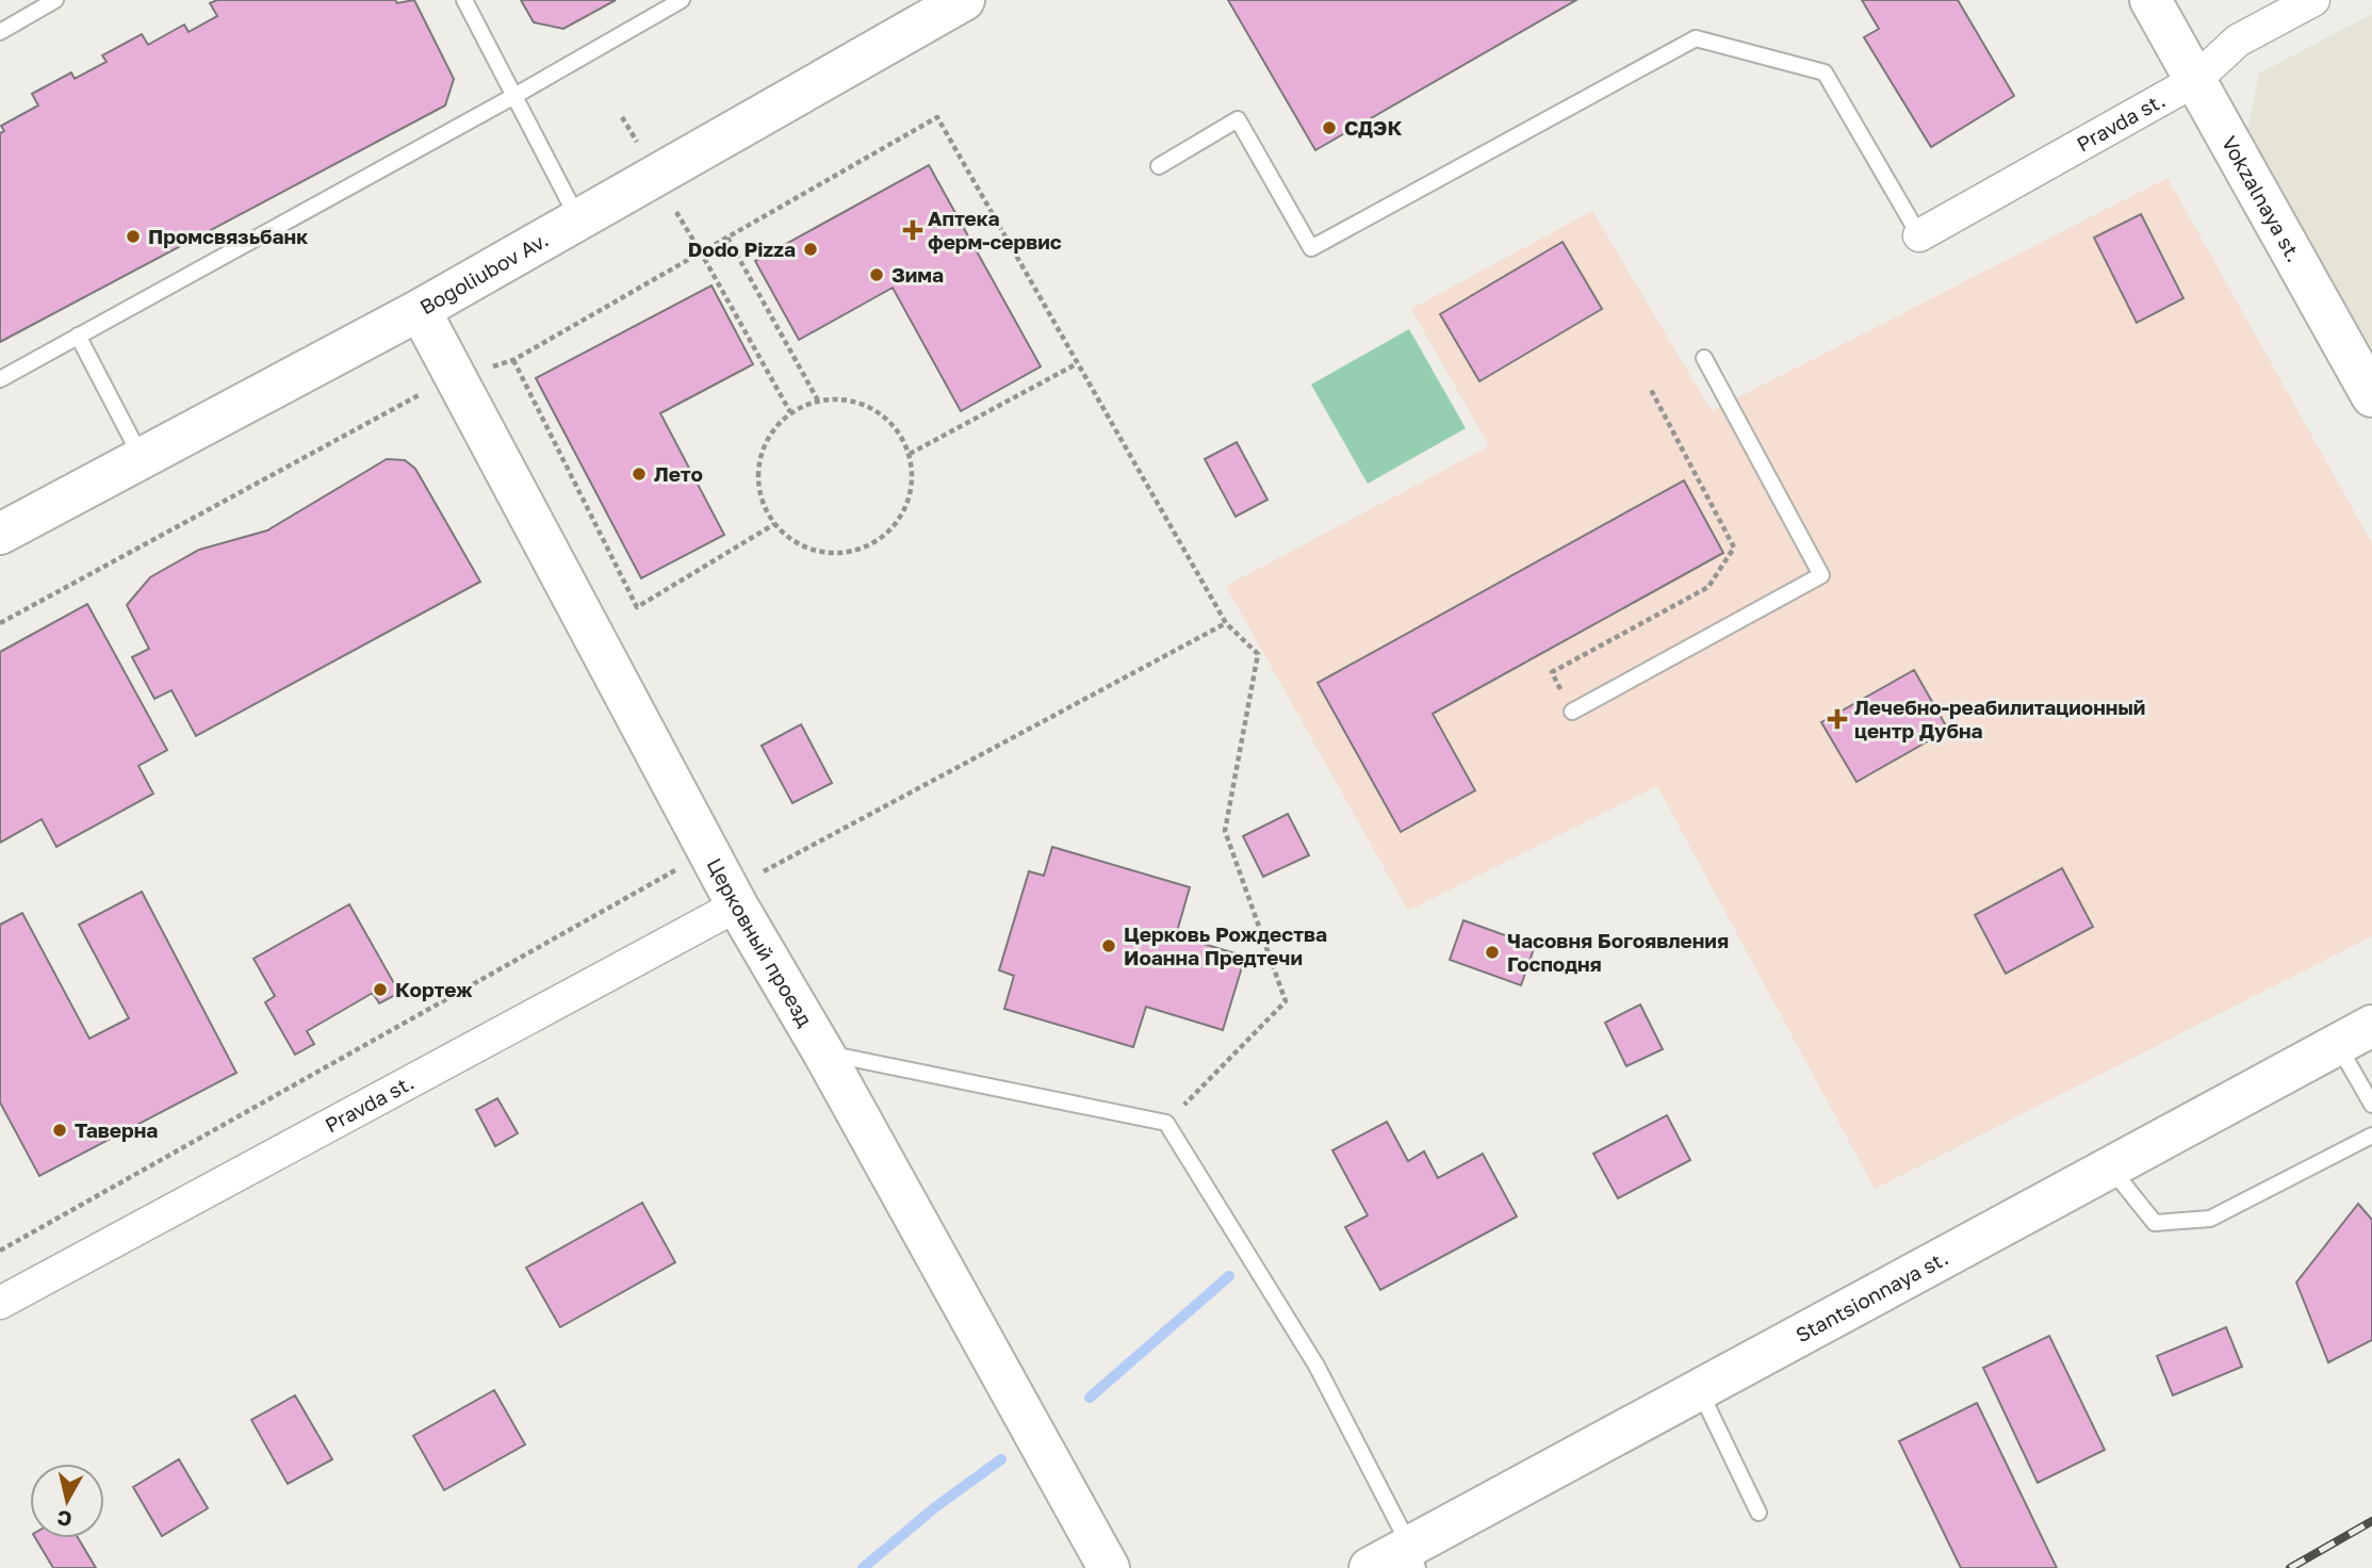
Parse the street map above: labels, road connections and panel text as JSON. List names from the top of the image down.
{
  "streets": {
    "main road": [
      "Vokzalnaya st.",
      "Bogoliubov Av.",
      "Церковный проезд",
      "Stantsionnaya st."
    ],
    "street": ["Pravda st."]
  },
  "crossings": [
    ["Pravda st.", "Vokzalnaya st."],
    ["Pravda st.", "Церковный проезд"],
    ["Bogoliubov Av.", "Церковный проезд"]
  ],
  "places": {
    "other": [
      "СДЭК",
      "Промсвязьбанк",
      "Dodo Pizza",
      "Зима",
      "Лето",
      "Церковь Рождества Иоанна Предтечи",
      "Часовня Богоявления Господня",
      "Кортеж",
      "Таверна"
    ],
    "health": ["Аптека ферм-сервис", "Лечебно-реабилитационный центр Дубна"]
  },
  "north": "bottom"
}
